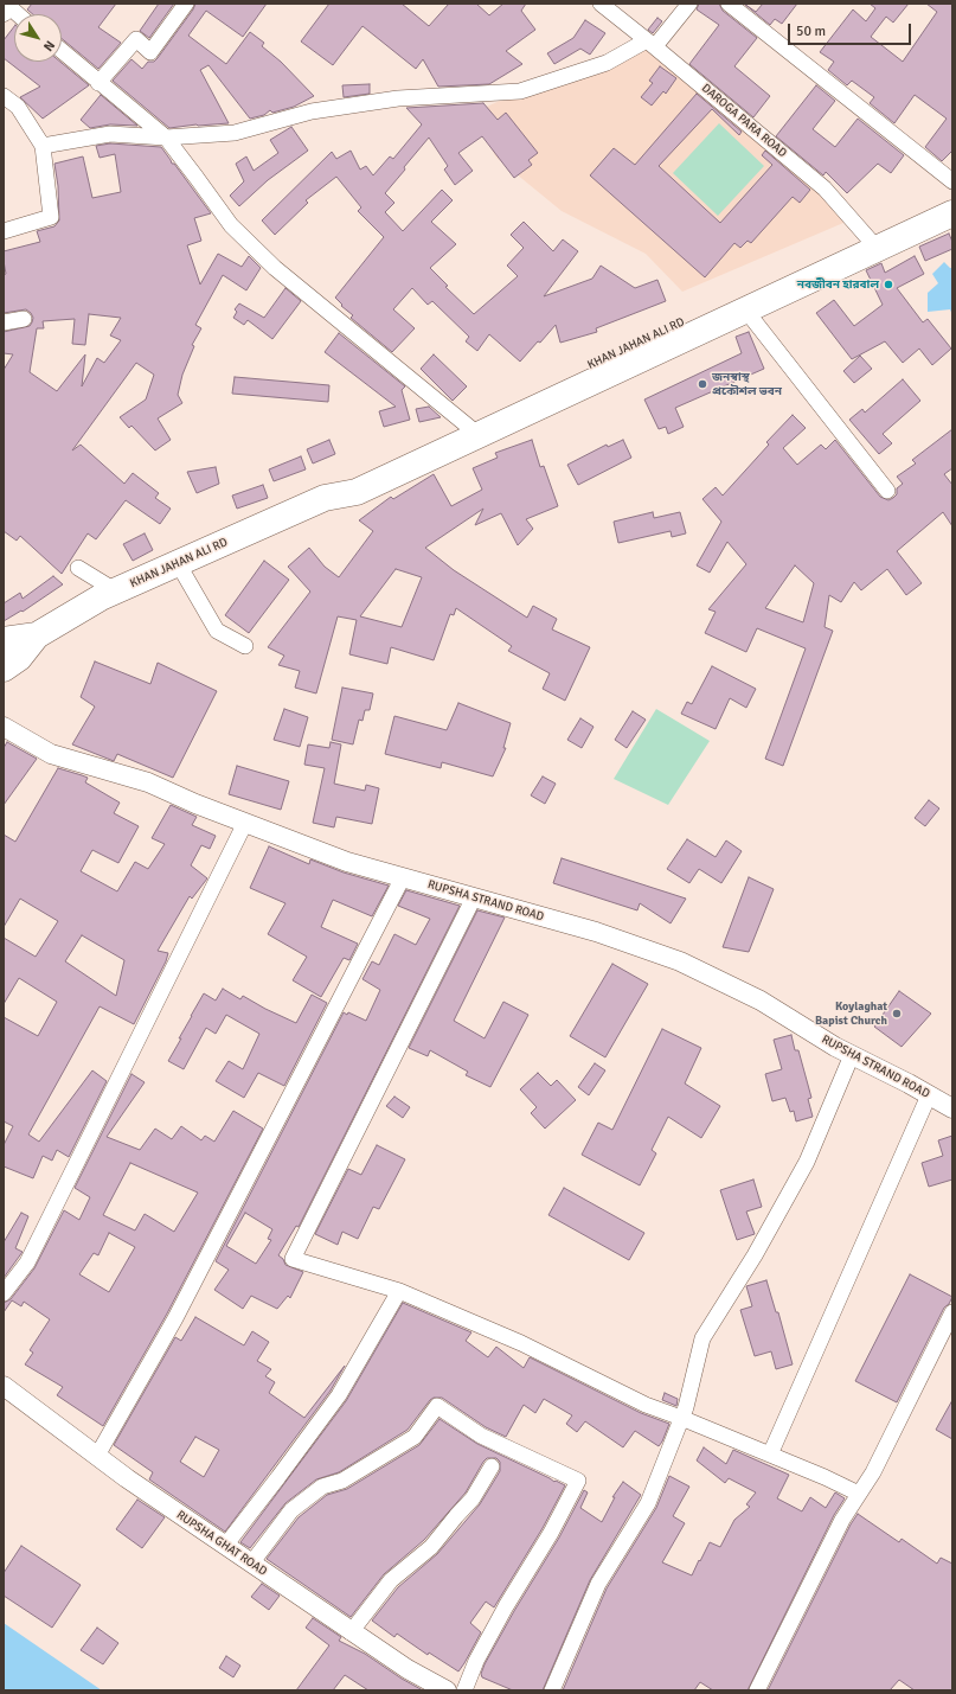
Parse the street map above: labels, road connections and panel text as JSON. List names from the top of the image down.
{
  "streets": {
    "highway": ["KHAN JAHAN ALI RD"],
    "street": ["DAROGA PARA ROAD", "RUPSHA STRAND ROAD", "RUPSHA GHAT ROAD"]
  },
  "crossings": [
    ["DAROGA PARA ROAD", "KHAN JAHAN ALI RD"]
  ],
  "places": ["নবজীবন হারবাল", "জনস্বাস্থ প্রকৌশল ভবন", "Koylaghat Bapist Church"],
  "scale_bar": "50 m",
  "north": "bottom right"
}
